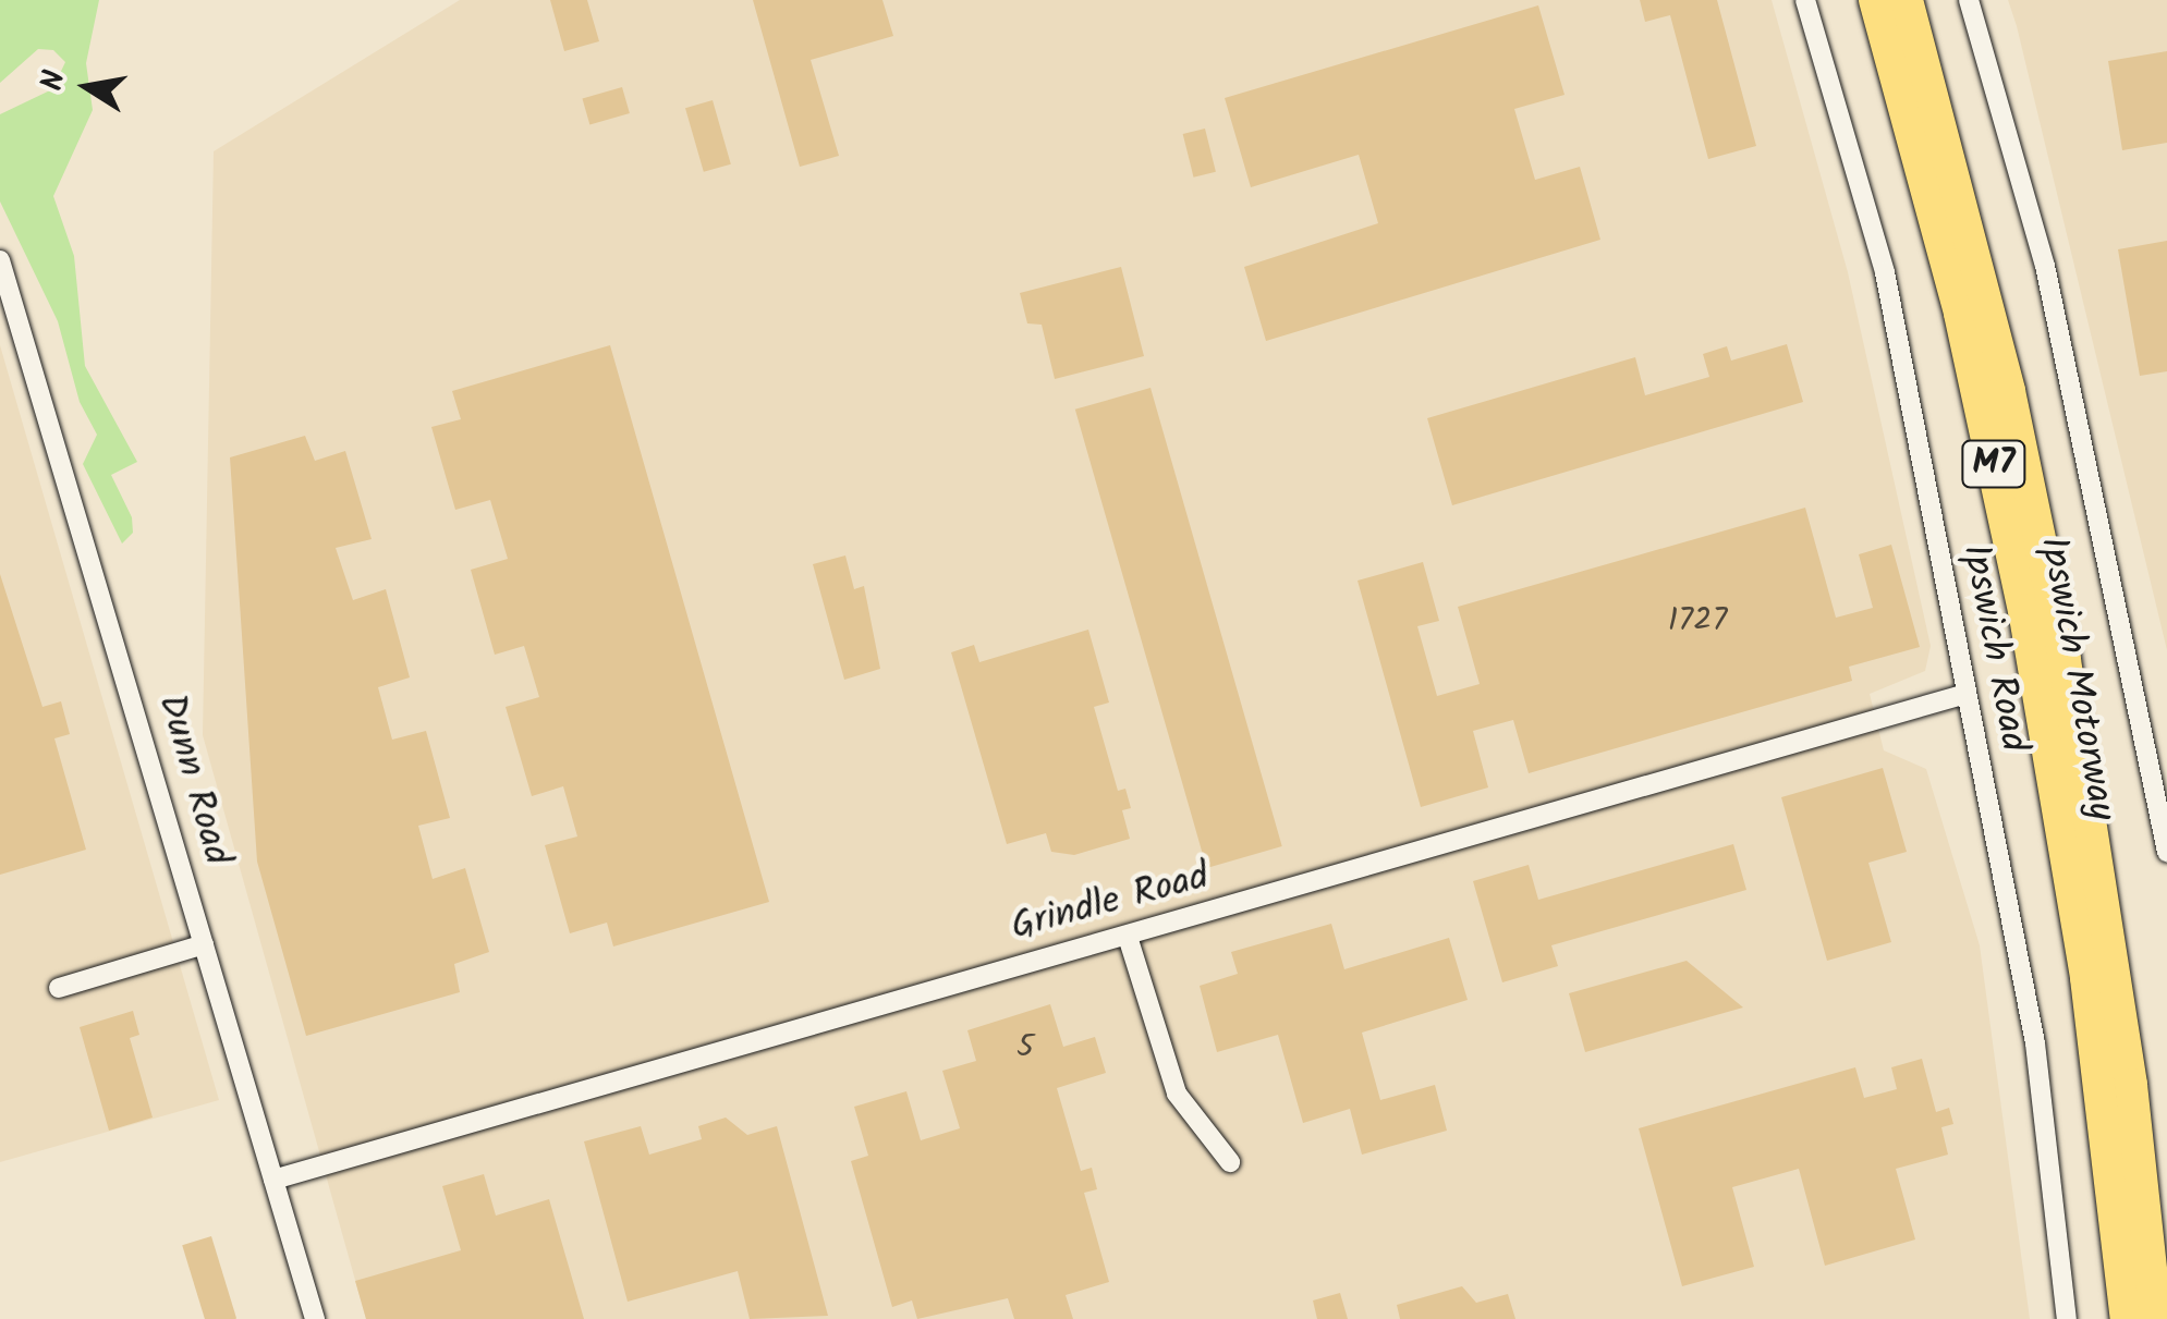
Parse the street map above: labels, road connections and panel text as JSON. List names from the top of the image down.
{
  "streets": {
    "highway": ["M7", "Ipswich Motorway"],
    "street": ["Ipswich Road", "Dunn Road", "Grindle Road"]
  },
  "crossings": [
    ["Ipswich Road", "Grindle Road"],
    ["Dunn Road", "Grindle Road"]
  ],
  "house_numbers": ["1727", "5"],
  "north": "left"
}
